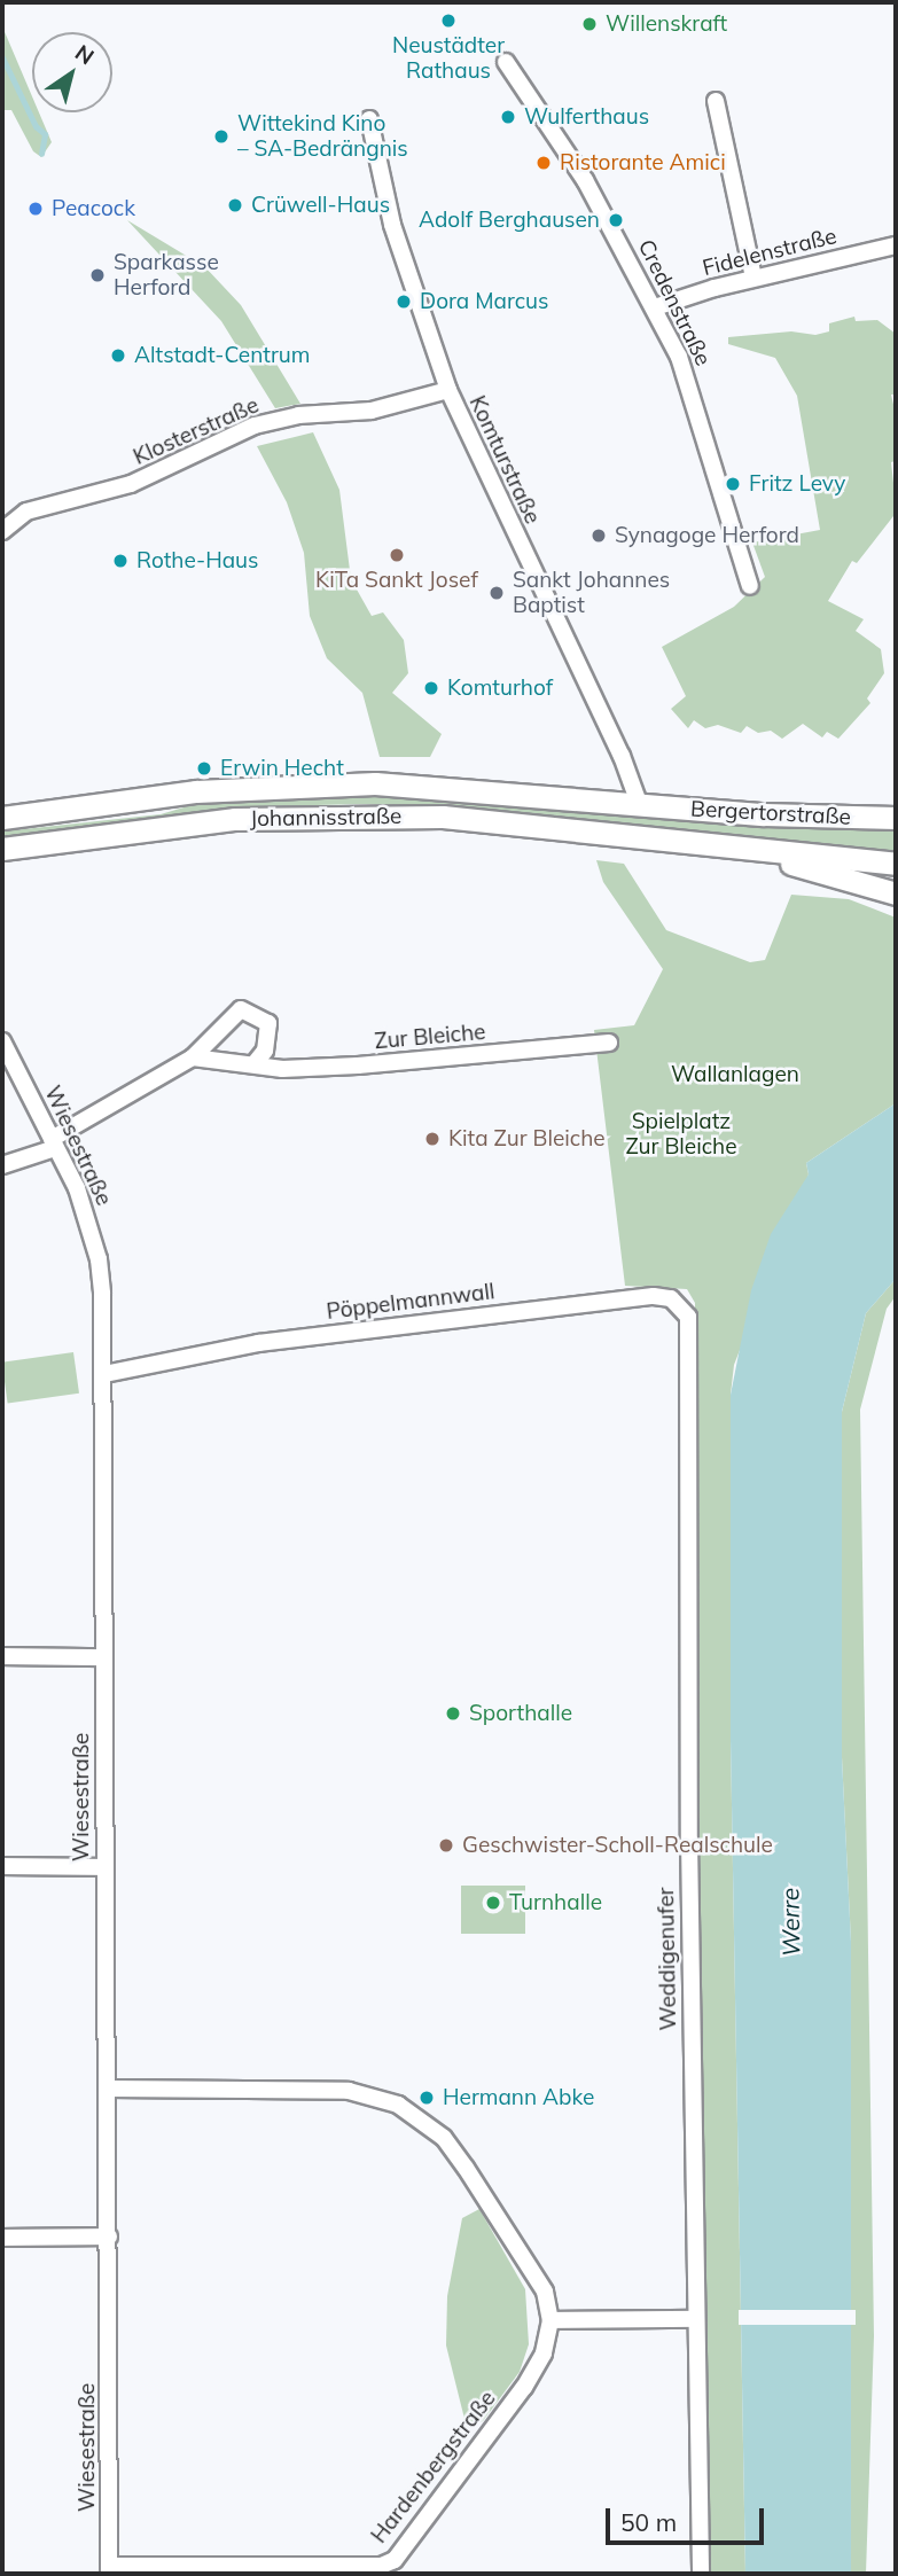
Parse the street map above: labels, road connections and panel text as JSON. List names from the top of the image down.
{
  "streets": {
    "main road": ["Bergertorstraße", "Johannisstraße"],
    "street": [
      "Fidelenstraße",
      "Credenstraße",
      "Klosterstraße",
      "Komturstraße",
      "Zur Bleiche",
      "Wiesestraße",
      "Pöppelmannwall",
      "Weddigenufer",
      "Hardenbergstraße"
    ]
  },
  "crossings": [
    ["Fidelenstraße", "Credenstraße"],
    ["Klosterstraße", "Komturstraße"],
    ["Komturstraße", "Bergertorstraße"],
    ["Komturstraße", "Johannisstraße"],
    ["Bergertorstraße", "Johannisstraße"],
    ["Wiesestraße", "Pöppelmannwall"],
    ["Wiesestraße", "Hardenbergstraße"],
    ["Pöppelmannwall", "Weddigenufer"]
  ],
  "water": ["Werre"],
  "parks": ["Wallanlagen", "Spielplatz Zur Bleiche"],
  "places": [
    "Neustädter Rathaus",
    "Willenskraft",
    "Wulferthaus",
    "Wittekind Kino – SA-Bedrängnis",
    "Ristorante Amici",
    "Crüwell-Haus",
    "Peacock",
    "Adolf Berghausen",
    "Sparkasse Herford",
    "Dora Marcus",
    "Altstadt-Centrum",
    "Fritz Levy",
    "Synagoge Herford",
    "KiTa Sankt Josef",
    "Rothe-Haus",
    "Sankt Johannes Baptist",
    "Komturhof",
    "Erwin Hecht",
    "Kita Zur Bleiche",
    "Sporthalle",
    "Geschwister-Scholl-Realschule",
    "Turnhalle",
    "Hermann Abke"
  ],
  "scale_bar": "50 m",
  "north": "top right"
}
